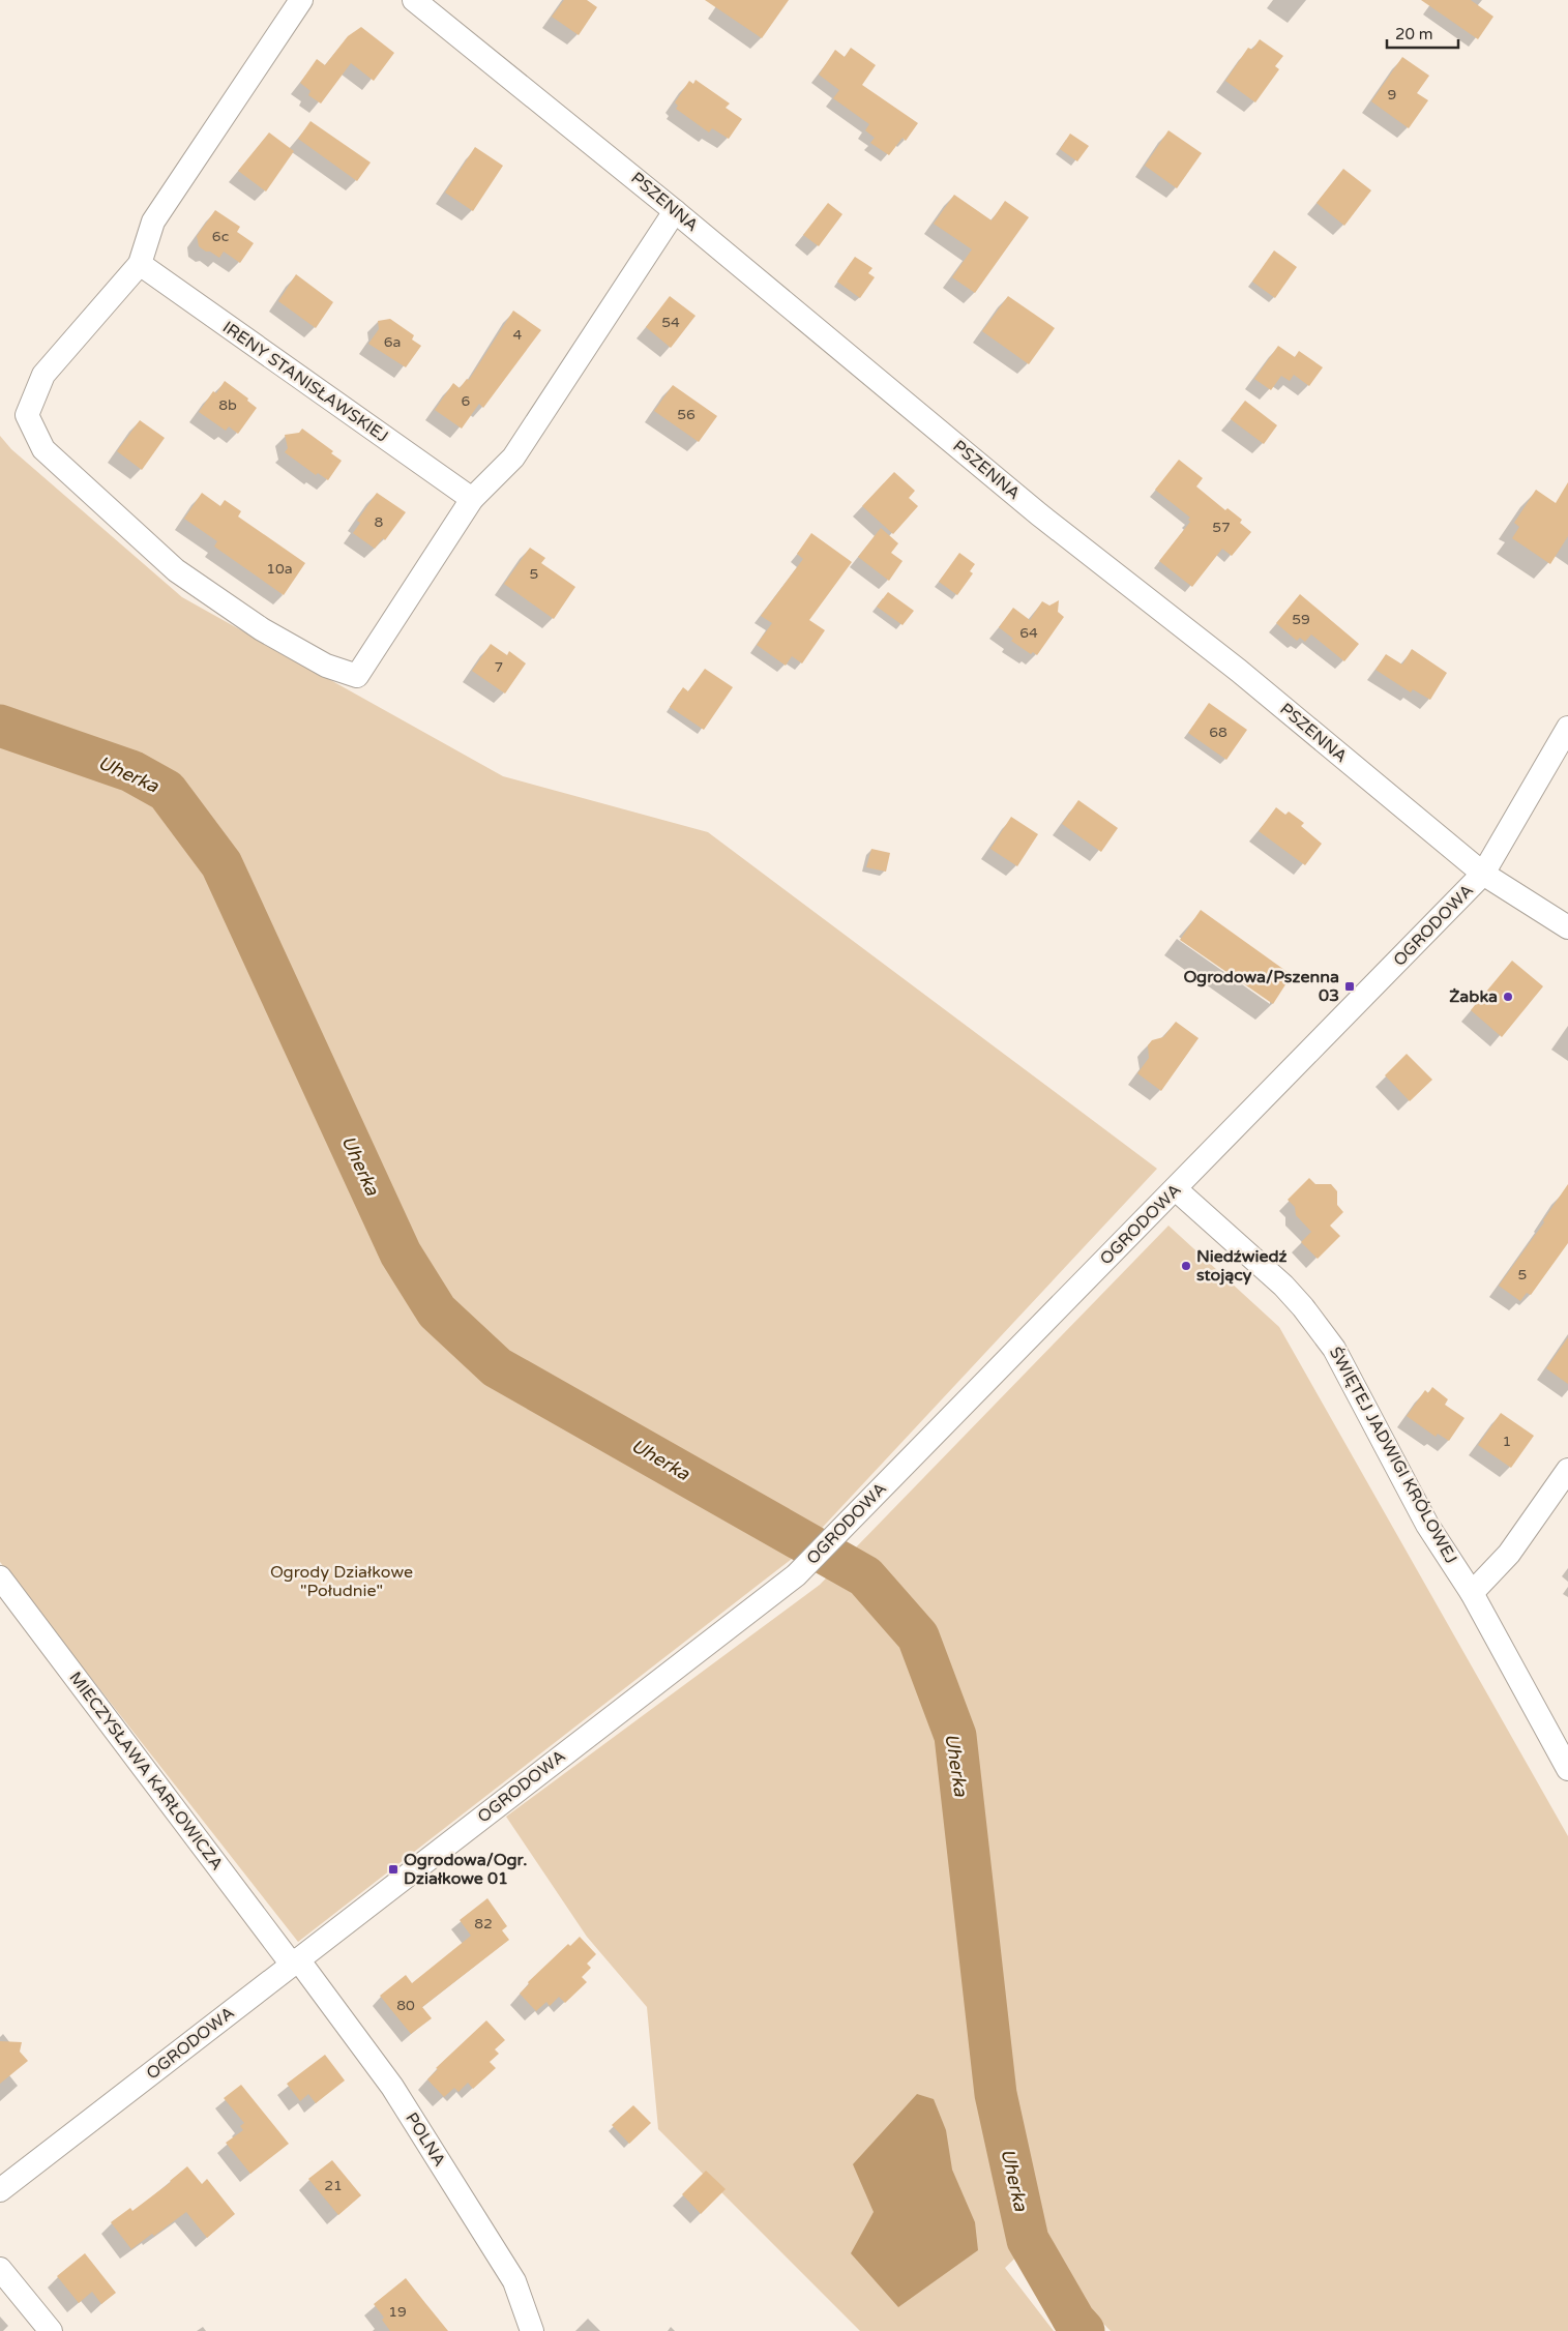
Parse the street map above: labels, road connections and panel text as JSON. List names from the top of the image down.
{
  "streets": {
    "street": [
      "PSZENNA",
      "IRENY STANISŁAWSKIEJ",
      "OGRODOWA",
      "ŚWIĘTEJ JADWIGI KRÓLOWEJ",
      "MIECZYSŁAWA KARŁOWICZA",
      "POLNA"
    ]
  },
  "crossings": [
    ["PSZENNA", "OGRODOWA"],
    ["OGRODOWA", "ŚWIĘTEJ JADWIGI KRÓLOWEJ"],
    ["OGRODOWA", "MIECZYSŁAWA KARŁOWICZA"],
    ["OGRODOWA", "POLNA"],
    ["MIECZYSŁAWA KARŁOWICZA", "POLNA"]
  ],
  "water": ["Uherka"],
  "parks": ["Ogrody Działkowe \"Południe\""],
  "places": {
    "transit": ["Ogrodowa/Pszenna 03", "Ogrodowa/Ogr. Działkowe 01"],
    "other": ["Żabka", "Niedźwiedź stojący"]
  },
  "house_numbers": [
    "9",
    "6c",
    "54",
    "4",
    "6a",
    "6",
    "8b",
    "56",
    "8",
    "57",
    "10a",
    "5",
    "59",
    "64",
    "7",
    "68",
    "5",
    "1",
    "82",
    "80",
    "21",
    "19"
  ],
  "scale_bar": "20 m"
}
